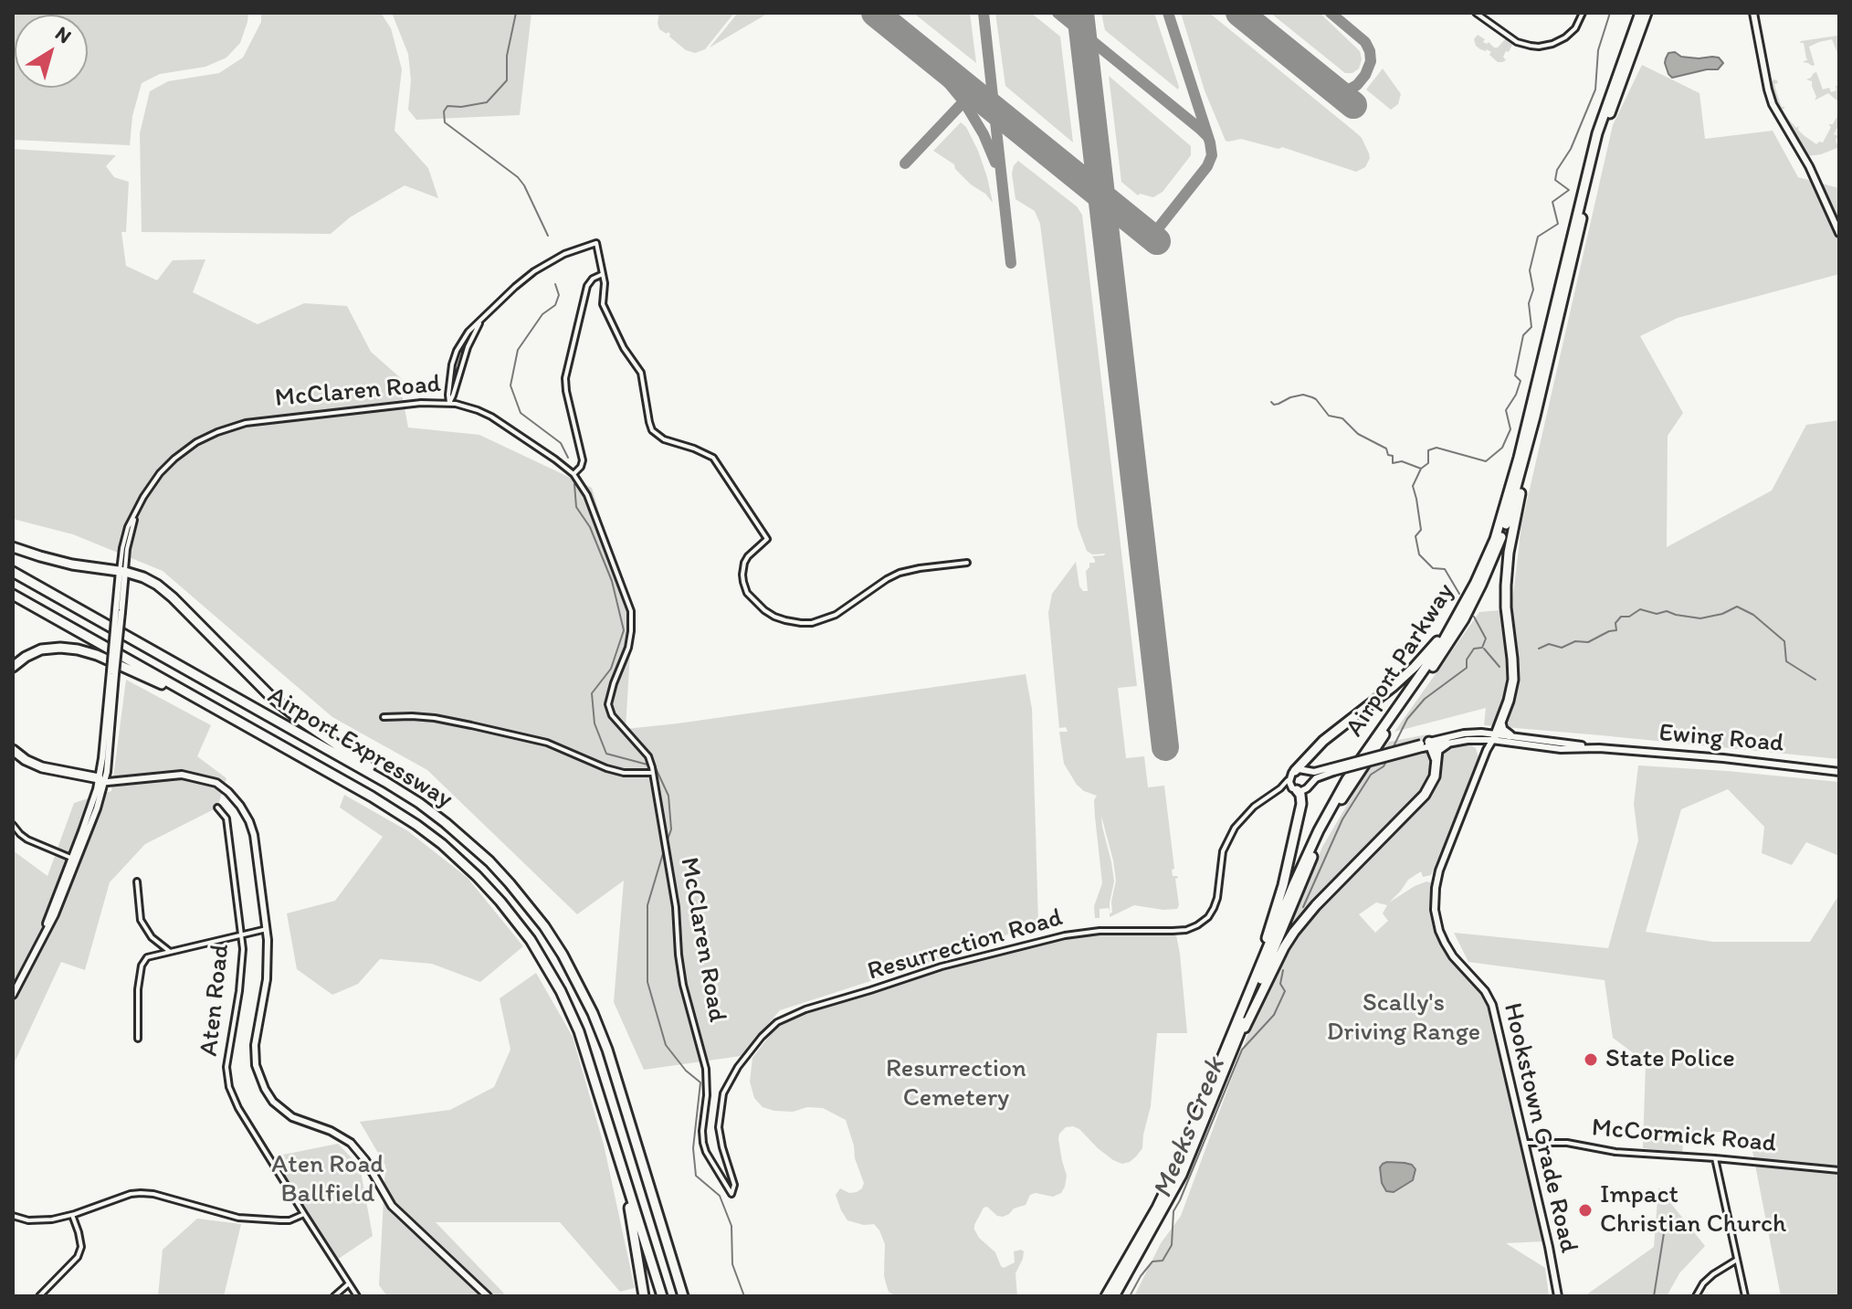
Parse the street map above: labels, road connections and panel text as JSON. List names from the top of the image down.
{
  "streets": {
    "highway": ["Airport Parkway", "Airport Expressway"],
    "street": [
      "McClaren Road",
      "Ewing Road",
      "Resurrection Road",
      "Aten Road",
      "Hookstown Grade Road",
      "McCormick Road"
    ]
  },
  "crossings": [
    ["McClaren Road", "Resurrection Road"],
    ["Ewing Road", "Resurrection Road"],
    ["Ewing Road", "Hookstown Grade Road"],
    ["Hookstown Grade Road", "McCormick Road"]
  ],
  "water": ["Meeks Creek"],
  "parks": ["Scally's Driving Range", "Resurrection Cemetery", "Aten Road Ballfield"],
  "places": ["State Police", "Impact Christian Church"],
  "north": "top right"
}
